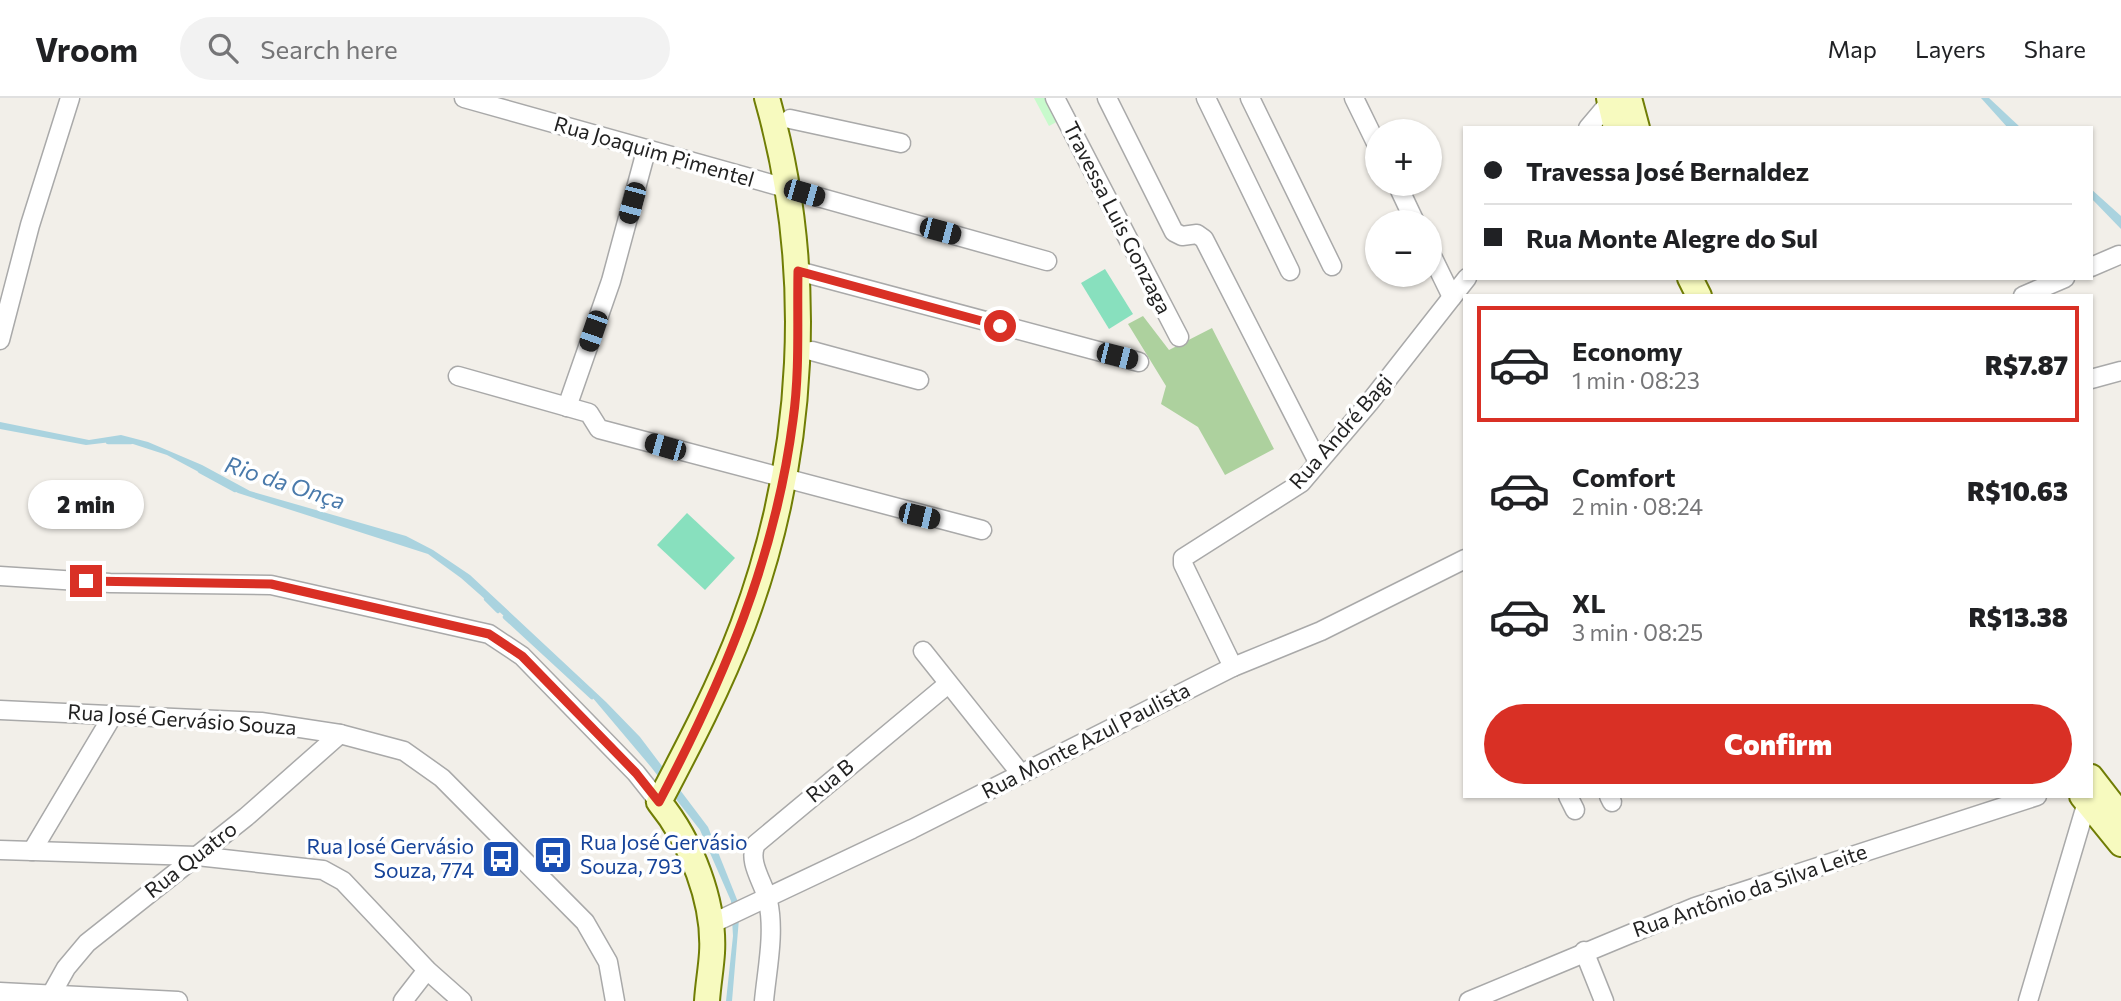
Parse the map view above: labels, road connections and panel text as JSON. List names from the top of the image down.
{
  "streets": {
    "street": [
      "Rua Joaquim Pimentel",
      "Travessa Luis Gonzaga",
      "Rua André Bagi",
      "Rua José Gervásio Souza",
      "Rua Monte Azul Paulista",
      "Rua B",
      "Rua Quatro",
      "Rua Antônio da Silva Leite"
    ]
  },
  "crossings": [
    ["Rua André Bagi", "Rua Monte Azul Paulista"],
    ["Rua José Gervásio Souza", "Rua Quatro"],
    ["Rua Monte Azul Paulista", "Rua B"]
  ],
  "water": ["Rio da Onça"],
  "places": {
    "bus stop": ["Rua José Gervásio Souza, 793", "Rua José Gervásio Souza, 774"]
  },
  "page": {
    "header": "Vroom",
    "search": "Search here",
    "nav": ["Map", "Layers", "Share"],
    "map_buttons": ["+", "−"],
    "banner": ["Travessa José Bernaldez", "Rua Monte Alegre do Sul"],
    "list": [
      {
        "name": "Economy",
        "note": "1 min · 08:23",
        "value": "R$7.87"
      },
      {
        "name": "Comfort",
        "note": "2 min · 08:24",
        "value": "R$10.63"
      },
      {
        "name": "XL",
        "note": "3 min · 08:25",
        "value": "R$13.38"
      }
    ],
    "bubble": "2 min",
    "buttons": "Confirm"
  }
}
